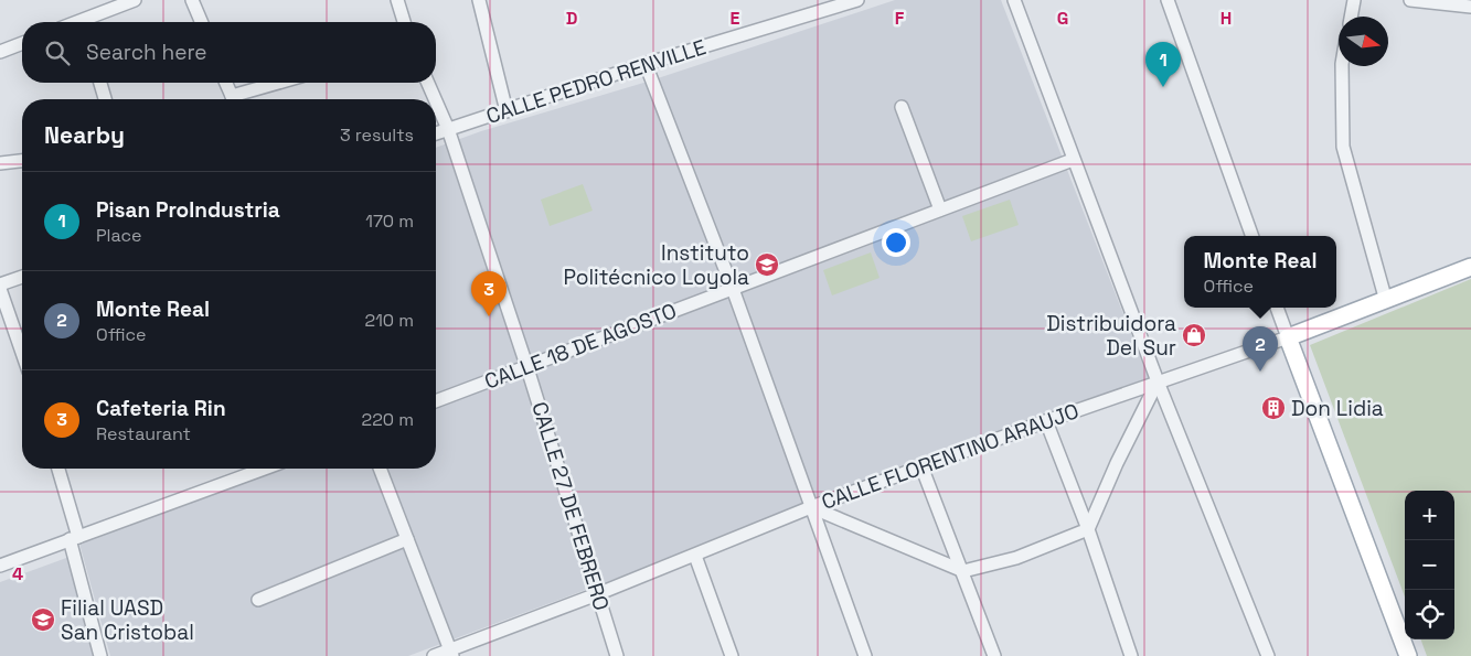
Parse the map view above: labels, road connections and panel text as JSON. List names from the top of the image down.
{
  "streets": {
    "main road": ["CALLE FLORENTINO ARAUJO"],
    "street": ["CALLE PEDRO RENVILLE", "CALLE 18 DE AGOSTO", "CALLE 27 DE FEBRERO"]
  },
  "crossings": [
    ["CALLE PEDRO RENVILLE", "CALLE 27 DE FEBRERO"],
    ["CALLE 18 DE AGOSTO", "CALLE 27 DE FEBRERO"],
    ["CALLE FLORENTINO ARAUJO", "CALLE 27 DE FEBRERO"]
  ],
  "places": {
    "school or university": ["Instituto Politécnico Loyola", "Filial UASD San Cristobal"],
    "shop": ["Distribuidora Del Sur"],
    "building": ["Don Lidia"]
  },
  "north": "right",
  "page": {
    "search": "Search here",
    "pins": ["1", "3", "2"],
    "heading": ["Nearby", "3 results"],
    "list": [
      {
        "mark": "1",
        "name": "Pisan ProIndustria",
        "note": "Place",
        "value": "170 m"
      },
      {
        "mark": "2",
        "name": "Monte Real",
        "note": "Office",
        "value": "210 m"
      },
      {
        "mark": "3",
        "name": "Cafeteria Rin",
        "note": "Restaurant",
        "value": "220 m"
      }
    ],
    "popup": ["Monte Real", "Office"],
    "map_buttons": ["+", "−"]
  },
  "grid": {
    "columns": [
      "D",
      "E",
      "F",
      "G",
      "H"
    ],
    "rows": ["4"]
  }
}
